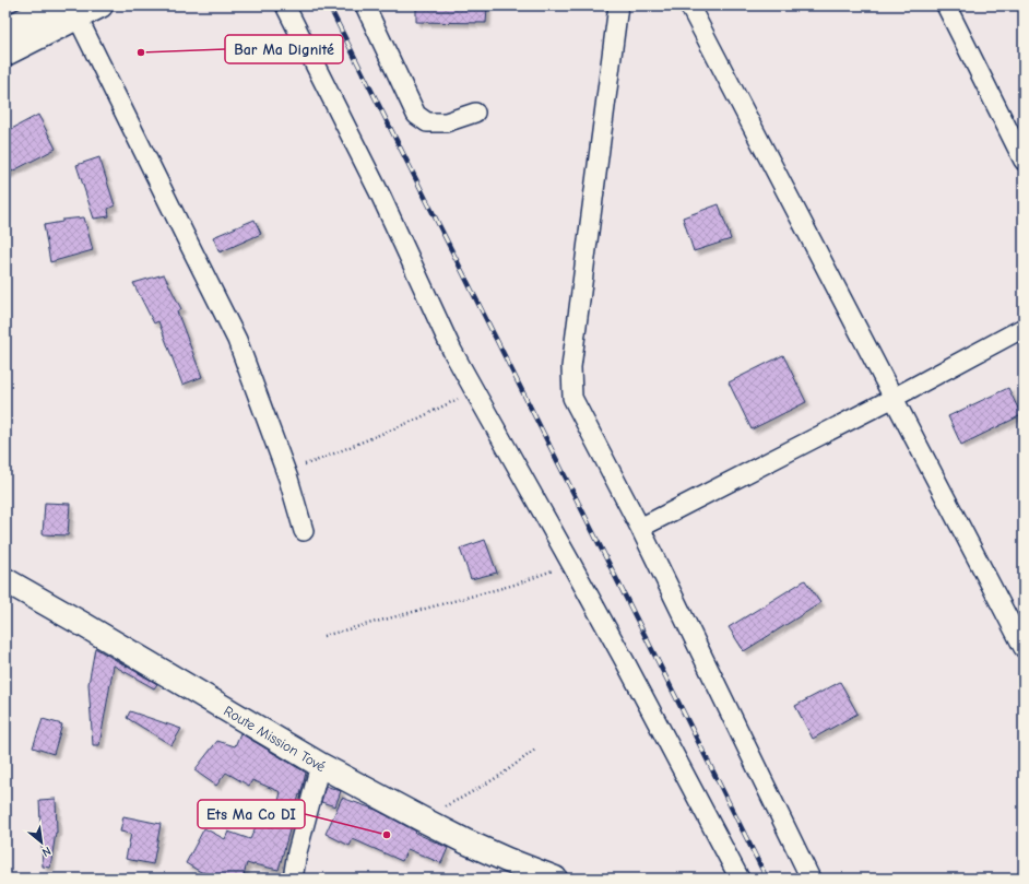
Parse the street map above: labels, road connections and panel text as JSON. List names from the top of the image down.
{
  "streets": {
    "street": ["Route Mission Tové"]
  },
  "places": ["Bar Ma Dignité", "Ets Ma Co DI"],
  "north": "bottom right"
}
